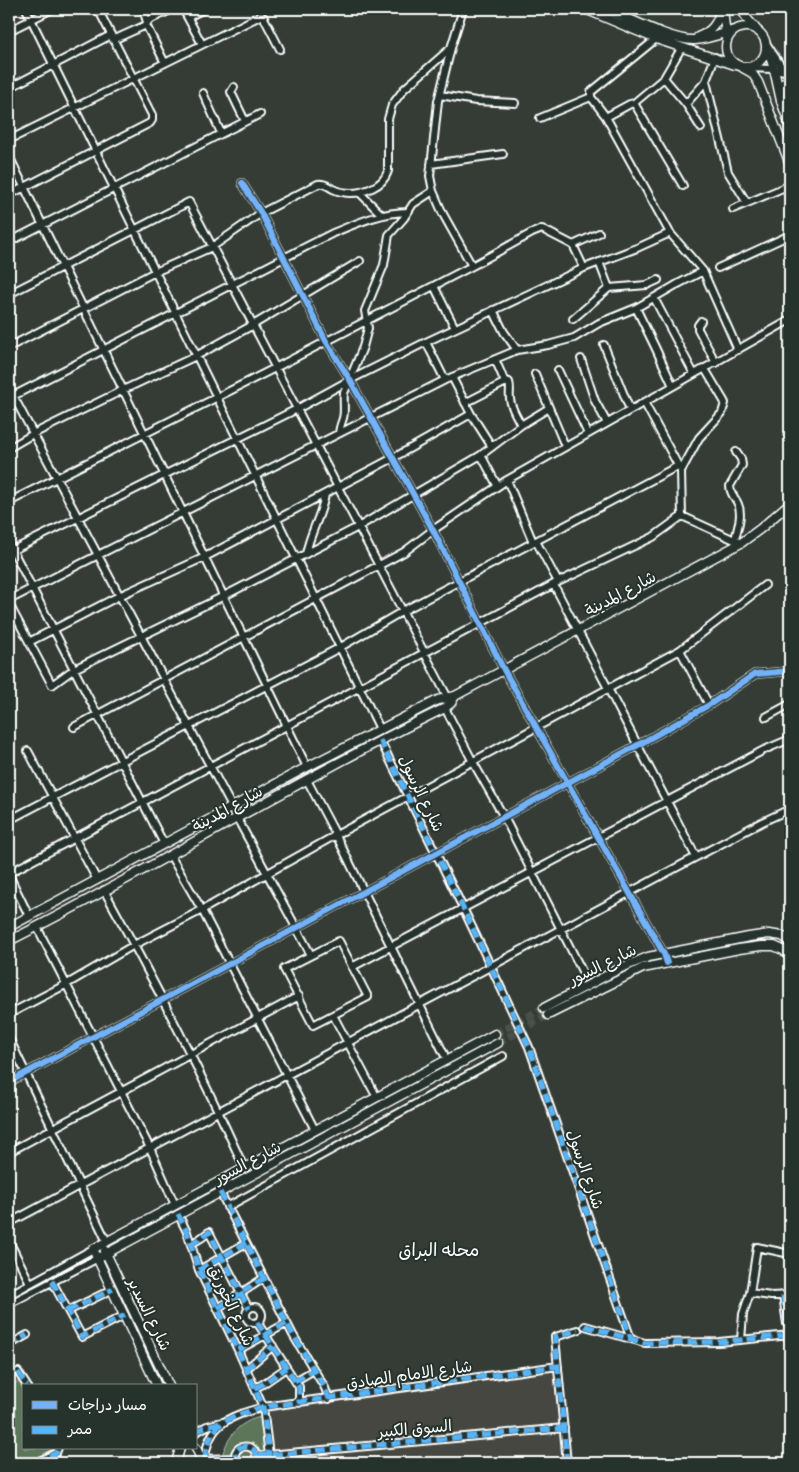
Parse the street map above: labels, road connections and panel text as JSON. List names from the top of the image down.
{
  "streets": {
    "main road": ["شارع المدينة", "شارع السور", "شارع السدير"],
    "street": [
      "شارع الرسول",
      "شارع الخورنق",
      "شارع الامام الصادق",
      "السوق الكبير"
    ]
  },
  "crossings": [
    ["شارع المدينة", "شارع الرسول"],
    ["شارع السور", "شارع الخورنق"],
    ["شارع السور", "شارع السدير"],
    ["شارع الخورنق", "شارع الامام الصادق"],
    ["شارع الخورنق", "السوق الكبير"]
  ],
  "districts": ["محله البراق"],
  "legend": ["مسار دراجات", "ممر"]
}
